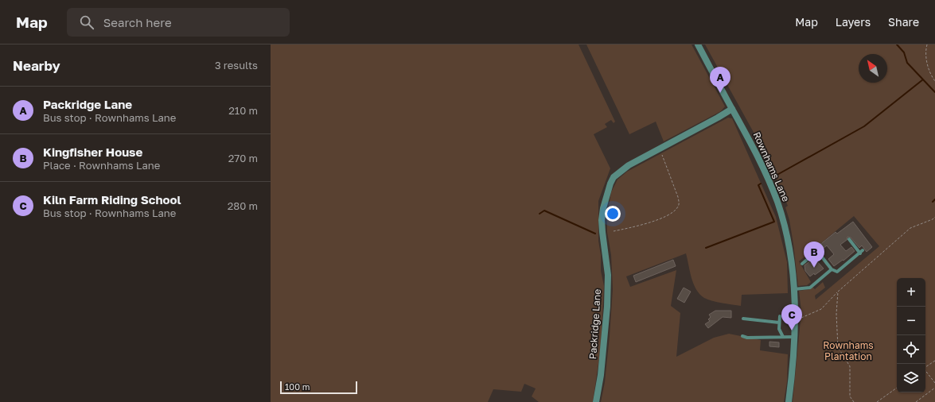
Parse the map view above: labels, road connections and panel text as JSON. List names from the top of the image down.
{
  "streets": {
    "street": ["Rownhams Lane", "Packridge Lane"]
  },
  "crossings": [
    ["Rownhams Lane", "Packridge Lane"]
  ],
  "parks": ["Rownhams Plantation"],
  "scale_bar": "100 m",
  "north": "top left",
  "page": {
    "header": "Map",
    "search": "Search here",
    "nav": ["Map", "Layers", "Share"],
    "heading": ["Nearby", "3 results"],
    "pins": ["A", "B", "C"],
    "list": [
      {
        "mark": "A",
        "name": "Packridge Lane",
        "note": "Bus stop · Rownhams Lane",
        "value": "210 m"
      },
      {
        "mark": "B",
        "name": "Kingfisher House",
        "note": "Place · Rownhams Lane",
        "value": "270 m"
      },
      {
        "mark": "C",
        "name": "Kiln Farm Riding School",
        "note": "Bus stop · Rownhams Lane",
        "value": "280 m"
      }
    ],
    "map_buttons": ["+", "−"],
    "scale": "100 m"
  }
}
